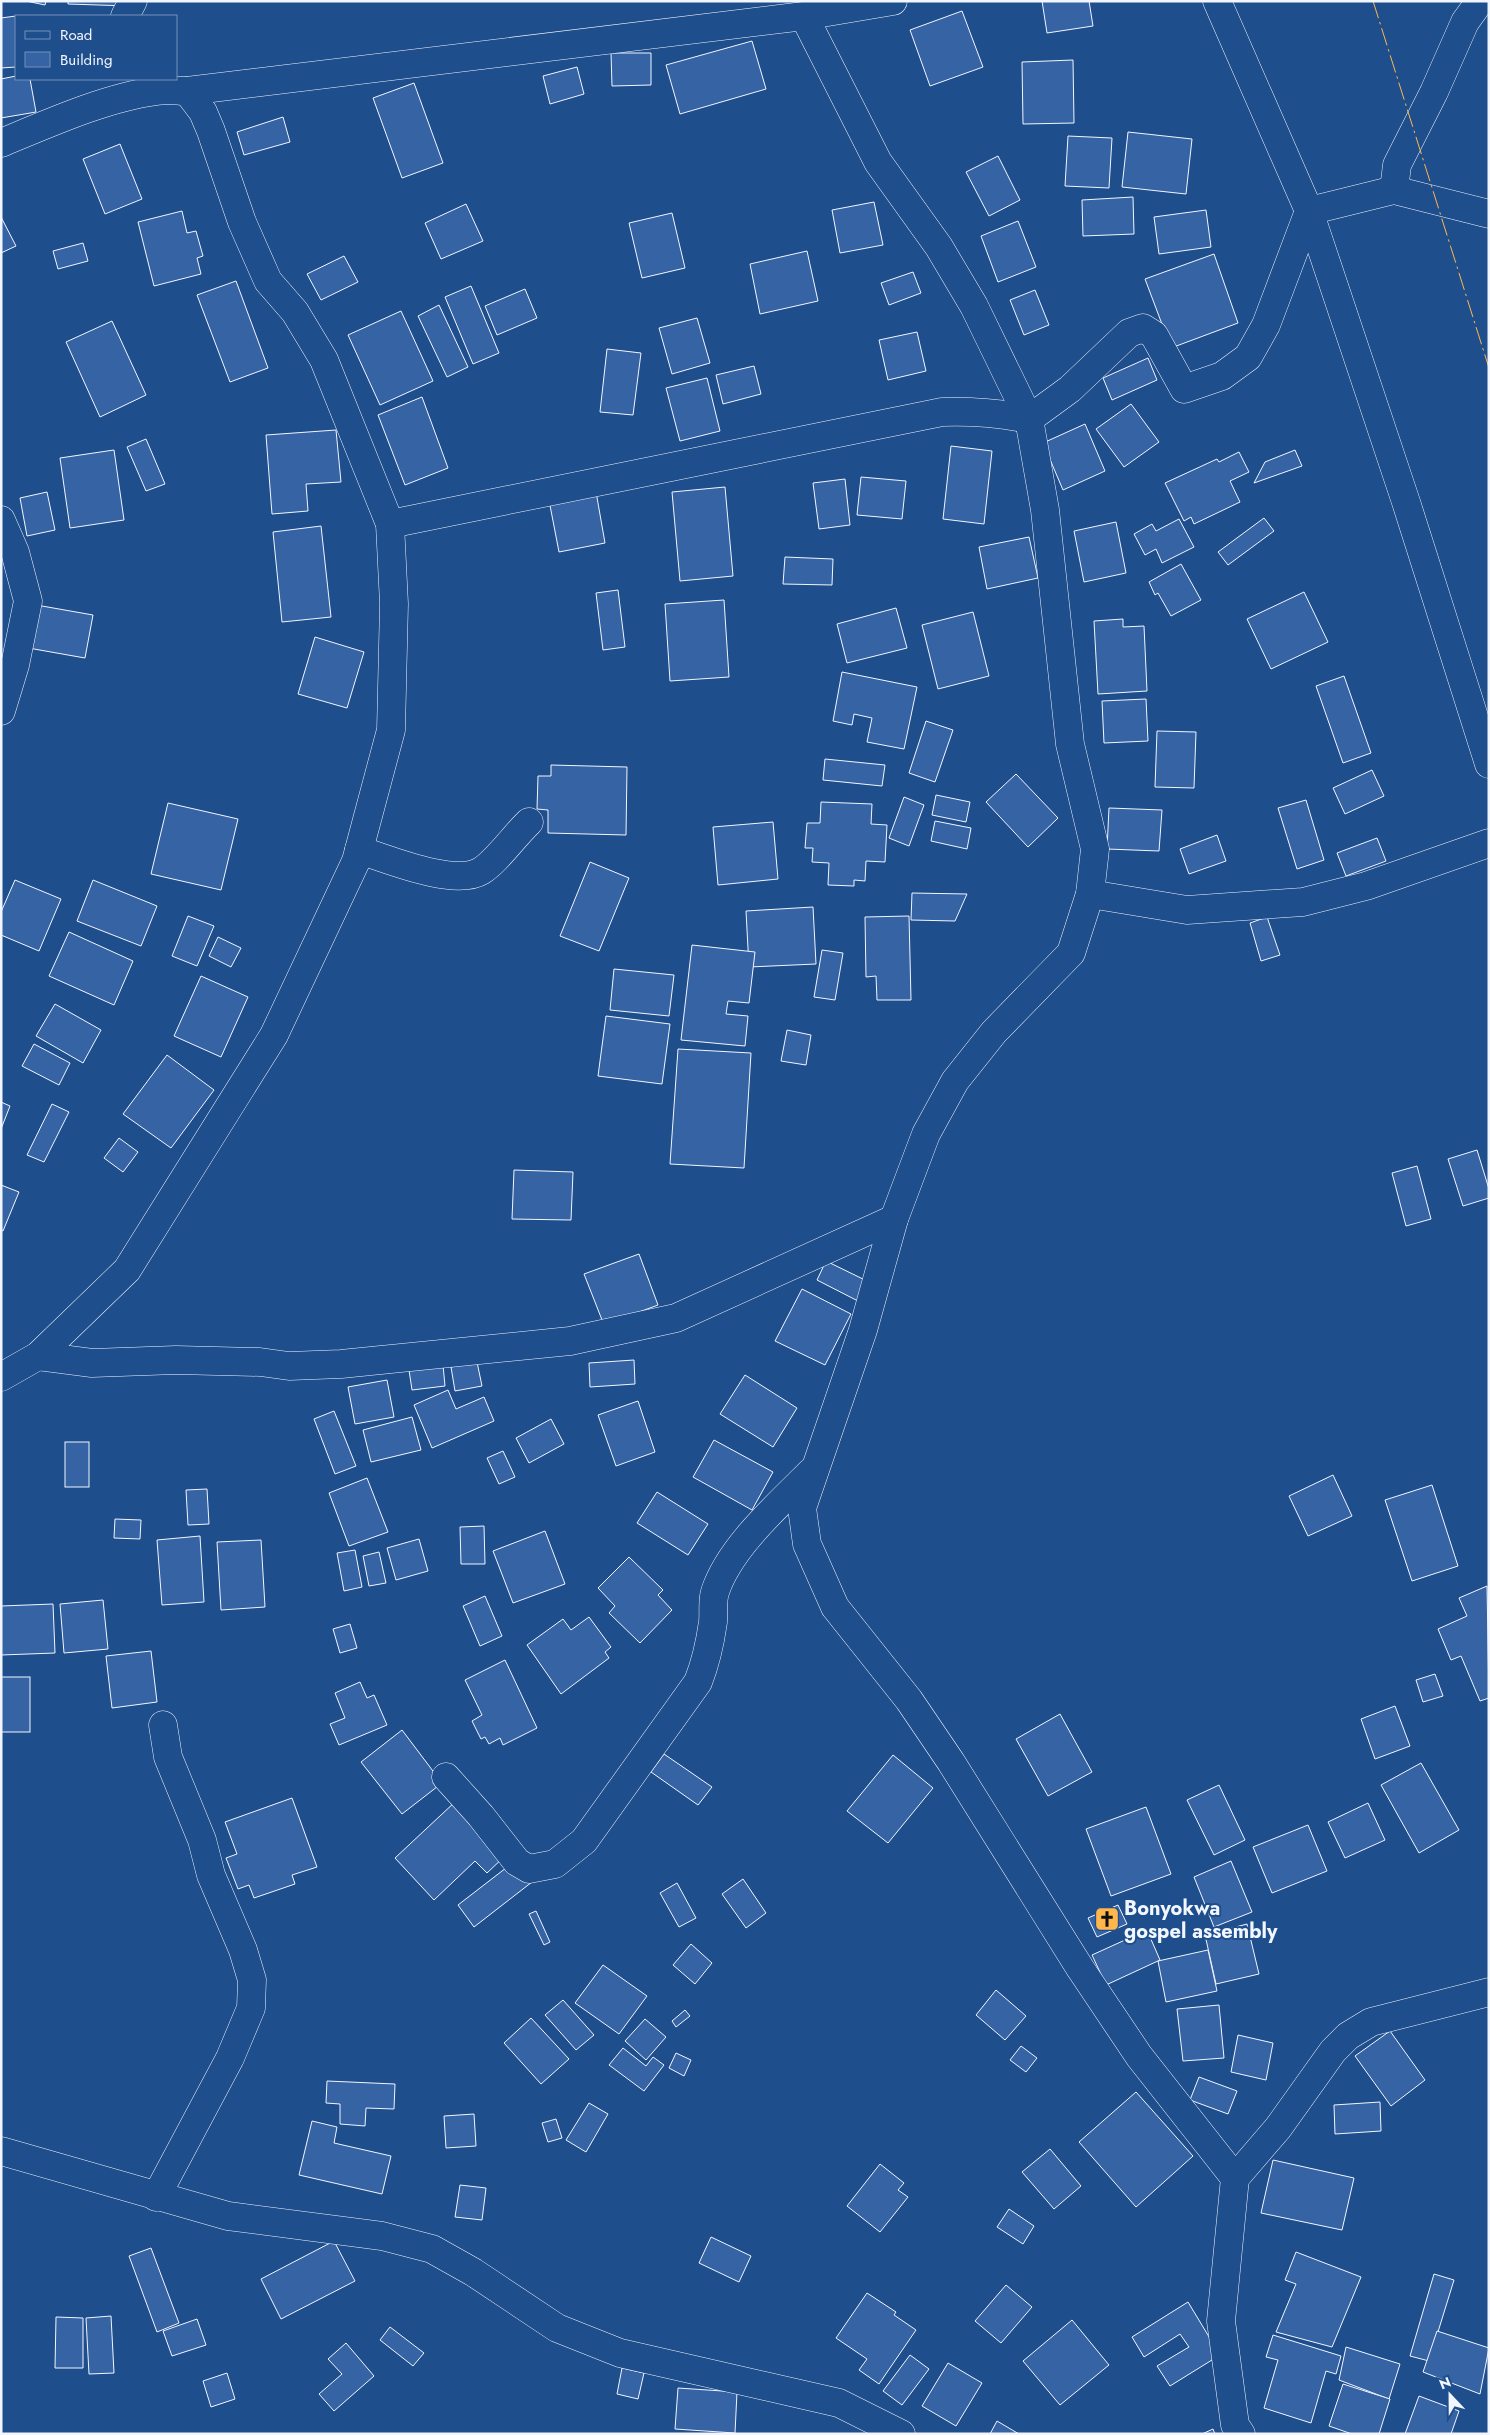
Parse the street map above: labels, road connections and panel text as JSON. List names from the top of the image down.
{
  "places": {
    "church": ["Bonyokwa gospel assembly"]
  },
  "legend": ["Road", "Building"],
  "north": "top"
}
